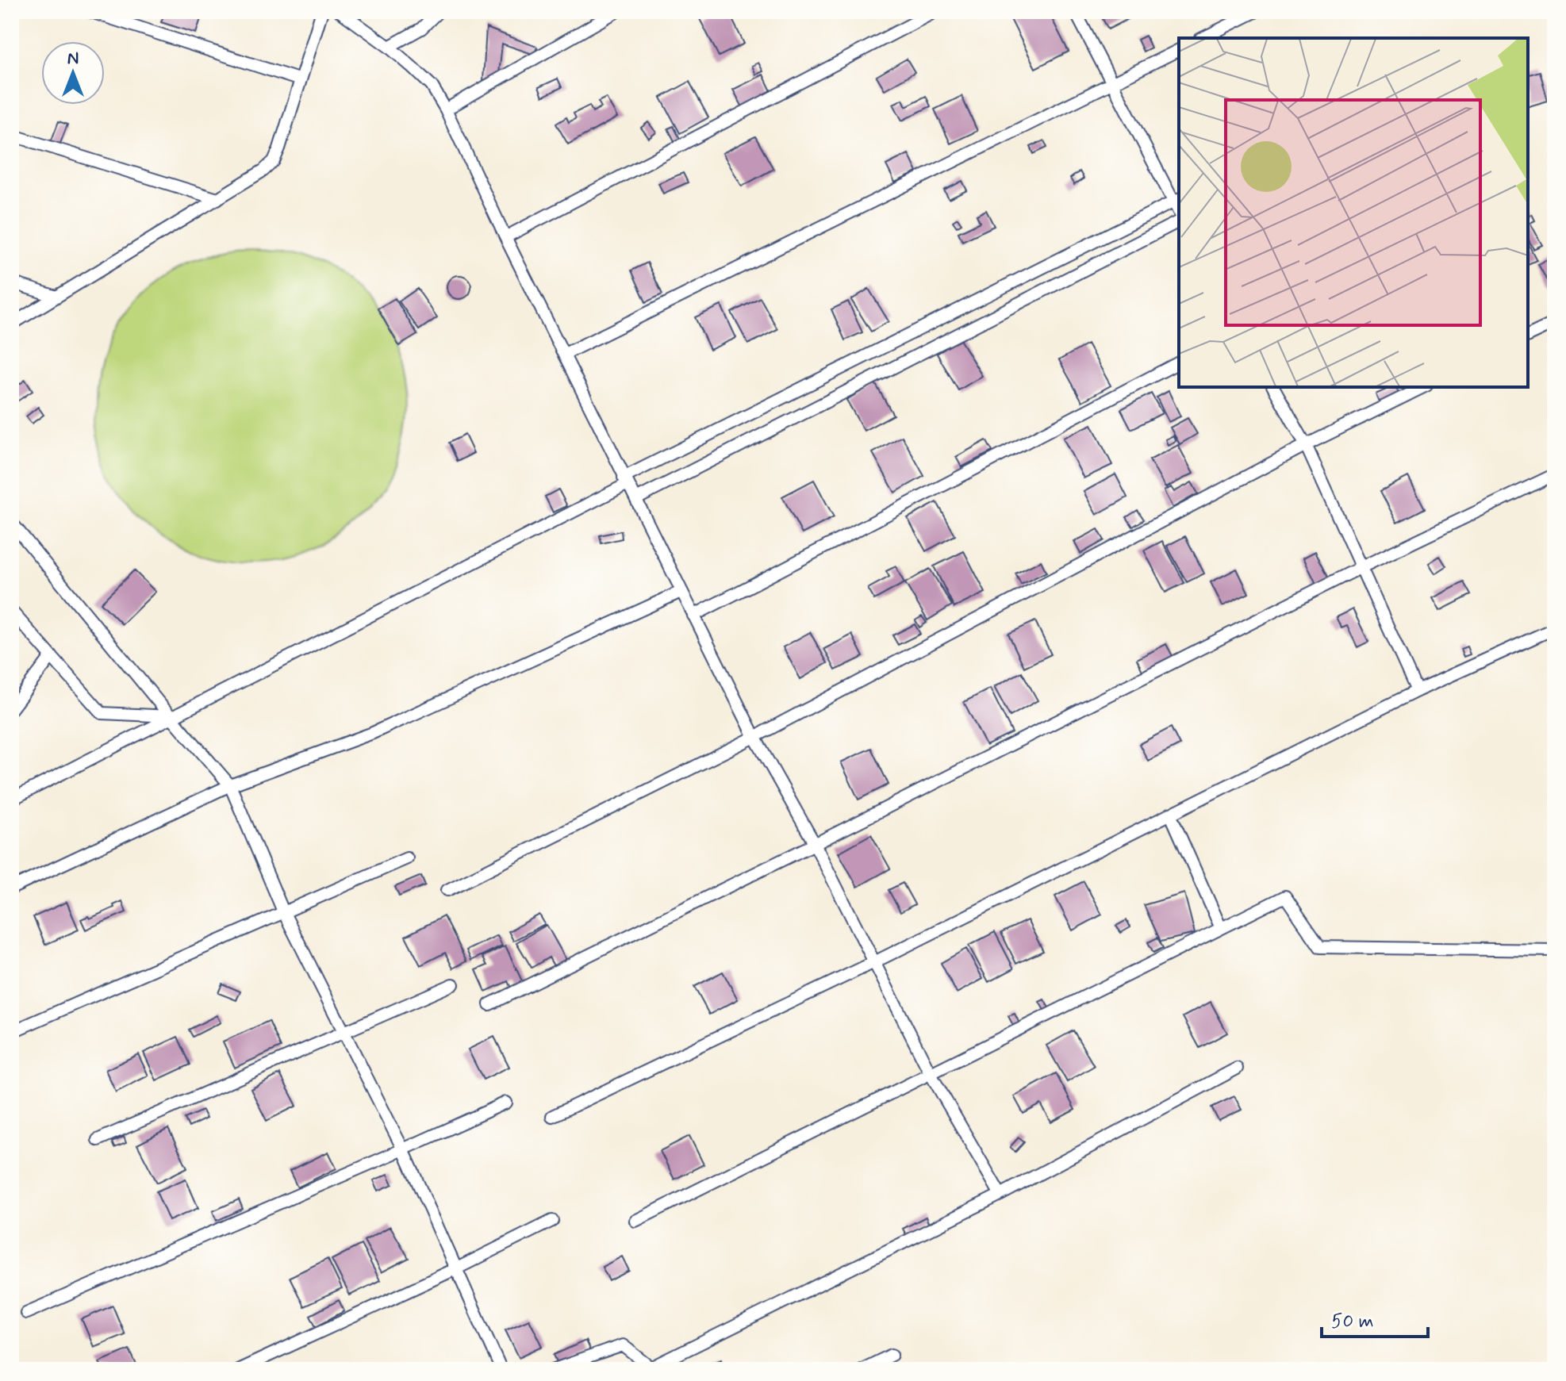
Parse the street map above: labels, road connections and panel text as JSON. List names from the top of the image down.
{
  "scale_bar": "50 m",
  "north": "top"
}
